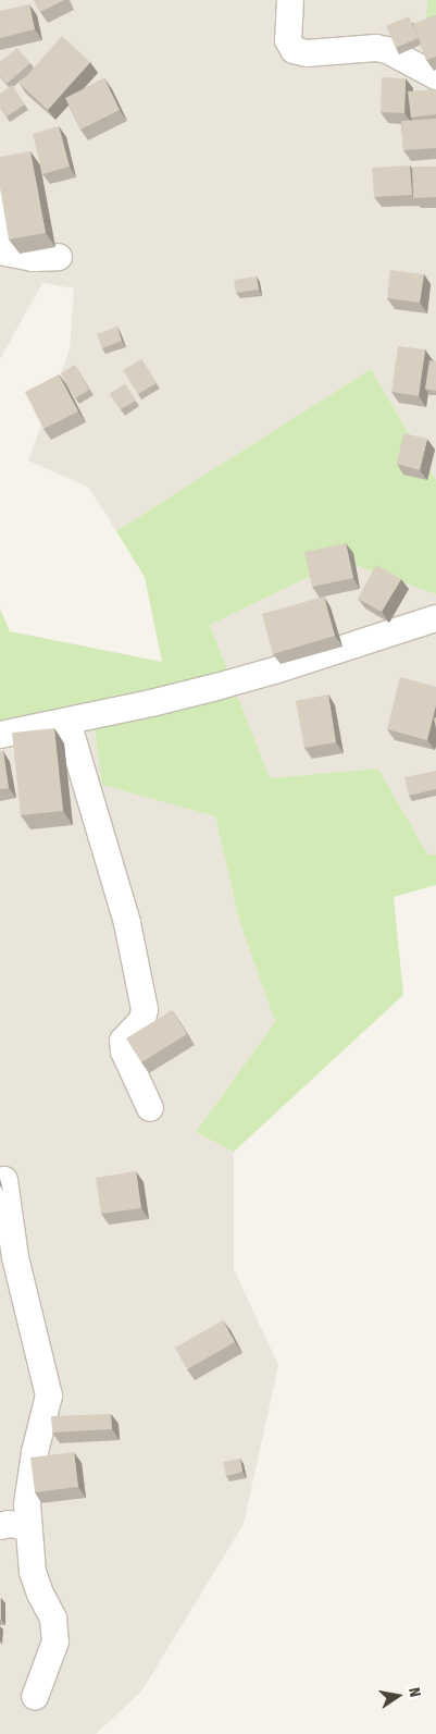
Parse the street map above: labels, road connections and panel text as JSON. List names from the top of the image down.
{
  "north": "right"
}
